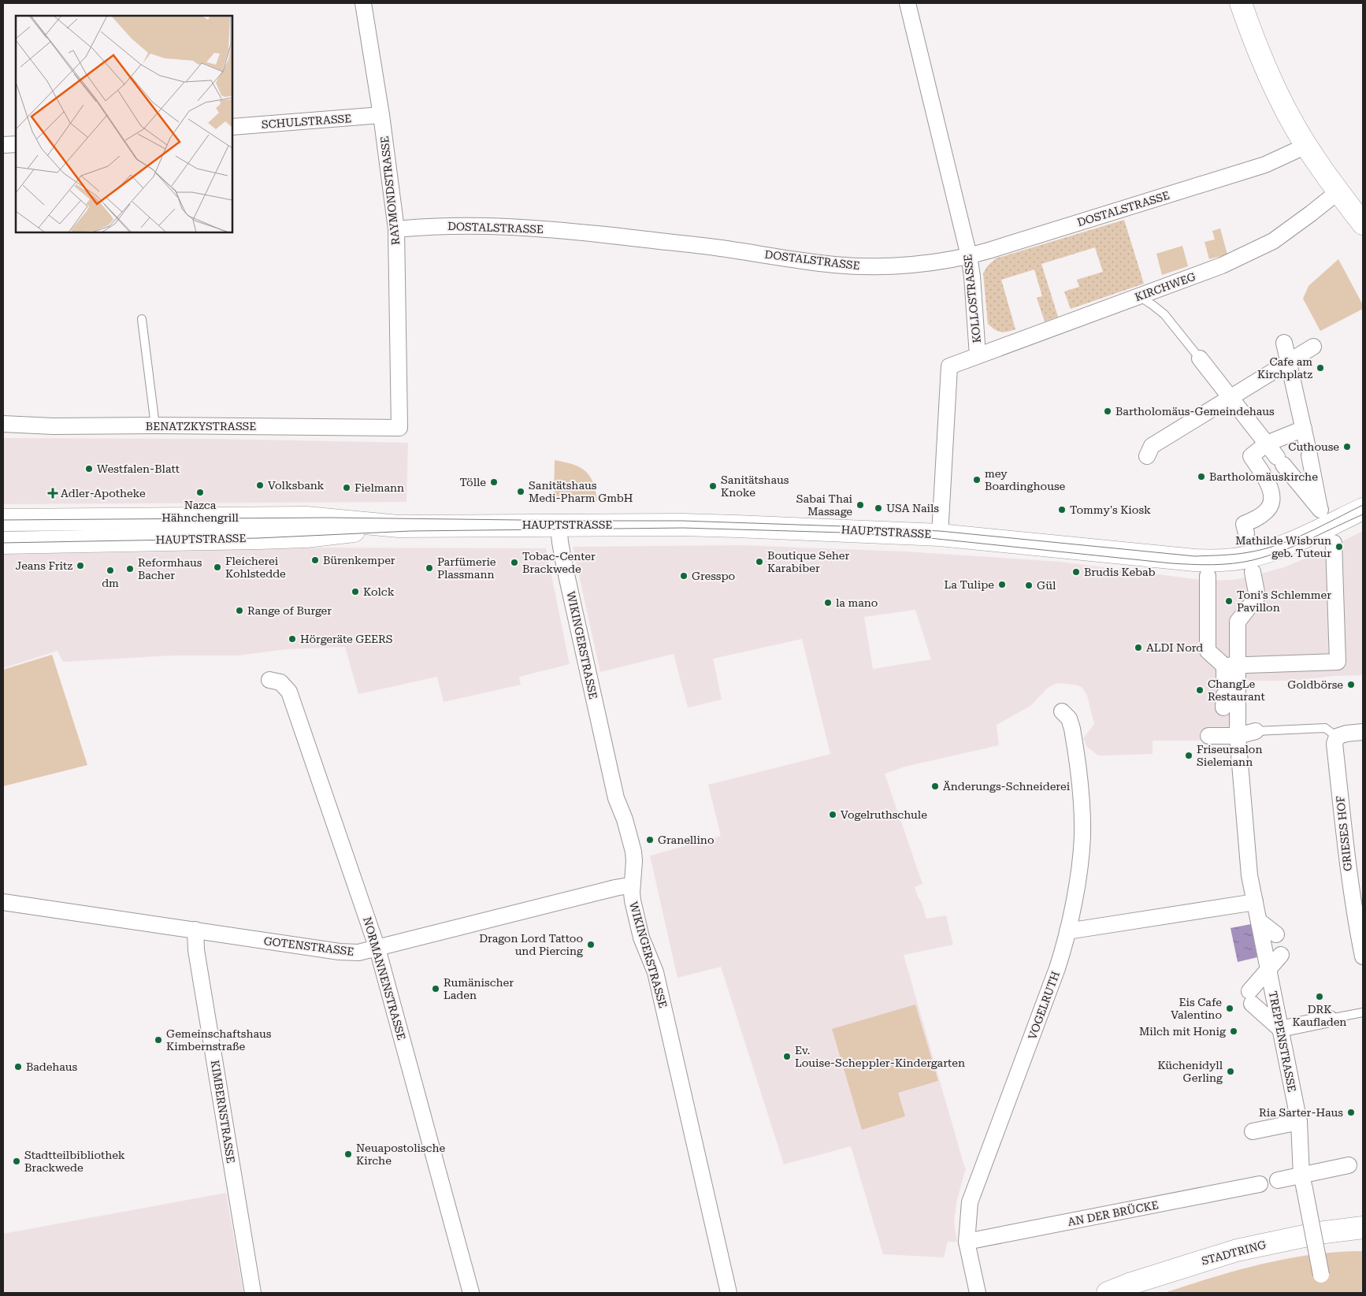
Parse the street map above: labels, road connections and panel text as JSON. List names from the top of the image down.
{
  "streets": {
    "street": [
      "SCHULSTRASSE",
      "RAYMONDSTRASSE",
      "DOSTALSTRASSE",
      "KIRCHWEG",
      "KOLLOSTRASSE",
      "BENATZKYSTRASSE",
      "HAUPTSTRASSE",
      "WIKINGERSTRASSE",
      "GRIESES HOF",
      "GOTENSTRASSE",
      "NORMANNENSTRASSE",
      "VOGELRUTH",
      "TREPPENSTRASSE",
      "KIMBERNSTRASSE",
      "AN DER BRÜCKE",
      "STADTRING"
    ]
  },
  "crossings": [
    ["SCHULSTRASSE", "RAYMONDSTRASSE"],
    ["RAYMONDSTRASSE", "DOSTALSTRASSE"],
    ["RAYMONDSTRASSE", "BENATZKYSTRASSE"],
    ["DOSTALSTRASSE", "KOLLOSTRASSE"],
    ["KIRCHWEG", "KOLLOSTRASSE"],
    ["KOLLOSTRASSE", "HAUPTSTRASSE"],
    ["HAUPTSTRASSE", "WIKINGERSTRASSE"],
    ["WIKINGERSTRASSE", "GOTENSTRASSE"],
    ["GOTENSTRASSE", "NORMANNENSTRASSE"],
    ["GOTENSTRASSE", "KIMBERNSTRASSE"],
    ["VOGELRUTH", "AN DER BRÜCKE"]
  ],
  "places": {
    "other": [
      "Cafe am Kirchplatz",
      "Bartholomäus-Gemeindehaus",
      "Cuthouse",
      "Westfalen-Blatt",
      "Bartholomäuskirche",
      "mey Boardinghouse",
      "Tölle",
      "Volksbank",
      "Sanitätshaus Knoke",
      "Fielmann",
      "Sanitätshaus Medi-Pharm GmbH",
      "Nazca Hähnchengrill",
      "Sabai Thai Massage",
      "USA Nails",
      "Tommy's Kiosk",
      "Mathilde Wisbrun geb. Tuteur",
      "Bürenkemper",
      "Boutique Seher Karabiber",
      "Tobac-Center Brackwede",
      "Jeans Fritz",
      "Fleicherei Kohlstedde",
      "Parfümerie Plassmann",
      "Reformhaus Bacher",
      "dm",
      "Brudis Kebab",
      "Gresspo",
      "La Tulipe",
      "Gül",
      "Kolck",
      "Toni's Schlemmer Pavillon",
      "la mano",
      "Range of Burger",
      "Hörgeräte GEERS",
      "ALDI Nord",
      "Goldbörse",
      "ChangLe Restaurant",
      "Friseursalon Sielemann",
      "Änderungs-Schneiderei",
      "Vogelruthschule",
      "Granellino",
      "Dragon Lord Tattoo und Piercing",
      "Rumänischer Laden",
      "DRK Kaufladen",
      "Eis Cafe Valentino",
      "Milch mit Honig",
      "Gemeinschaftshaus Kimbernstraße",
      "Ev. Louise-Scheppler-Kindergarten",
      "Badehaus",
      "Küchenidyll Gerling",
      "Ria Sarter-Haus",
      "Neuapostolische Kirche",
      "Stadtteilbibliothek Brackwede"
    ],
    "health": ["Adler-Apotheke"]
  }
}
